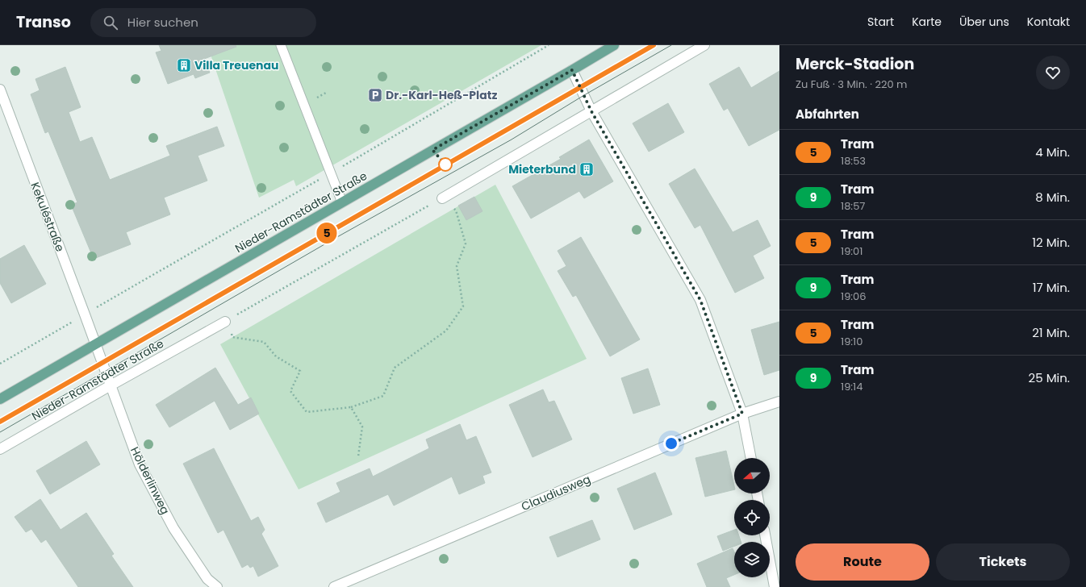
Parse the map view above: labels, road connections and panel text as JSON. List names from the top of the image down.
{
  "streets": {
    "main road": ["Nieder-Ramstädter Straße"],
    "street": ["Kekuléstraße", "Hölderlinweg", "Claudiusweg"]
  },
  "crossings": [
    ["Nieder-Ramstädter Straße", "Kekuléstraße"],
    ["Nieder-Ramstädter Straße", "Hölderlinweg"],
    ["Kekuléstraße", "Hölderlinweg"]
  ],
  "places": {
    "building": ["Villa Treuenau", "Mieterbund"],
    "parking": ["Dr.-Karl-Heß-Platz"]
  },
  "lines": ["tram line 5"],
  "north": "left",
  "page": {
    "header": "Transo",
    "search": "Hier suchen",
    "nav": [
      "Start",
      "Karte",
      "Über uns",
      "Kontakt"
    ],
    "on_map": "5",
    "heading": [
      ["Merck-Stadion", "Zu Fuß · 3 Min. · 220 m"],
      "Abfahrten"
    ],
    "list": [
      {
        "mark": "5",
        "name": "Tram",
        "note": "18:53",
        "value": "4 Min."
      },
      {
        "mark": "9",
        "name": "Tram",
        "note": "18:57",
        "value": "8 Min."
      },
      {
        "mark": "5",
        "name": "Tram",
        "note": "19:01",
        "value": "12 Min."
      },
      {
        "mark": "9",
        "name": "Tram",
        "note": "19:06",
        "value": "17 Min."
      },
      {
        "mark": "5",
        "name": "Tram",
        "note": "19:10",
        "value": "21 Min."
      },
      {
        "mark": "9",
        "name": "Tram",
        "note": "19:14",
        "value": "25 Min."
      }
    ],
    "buttons": ["Route", "Tickets"]
  }
}
